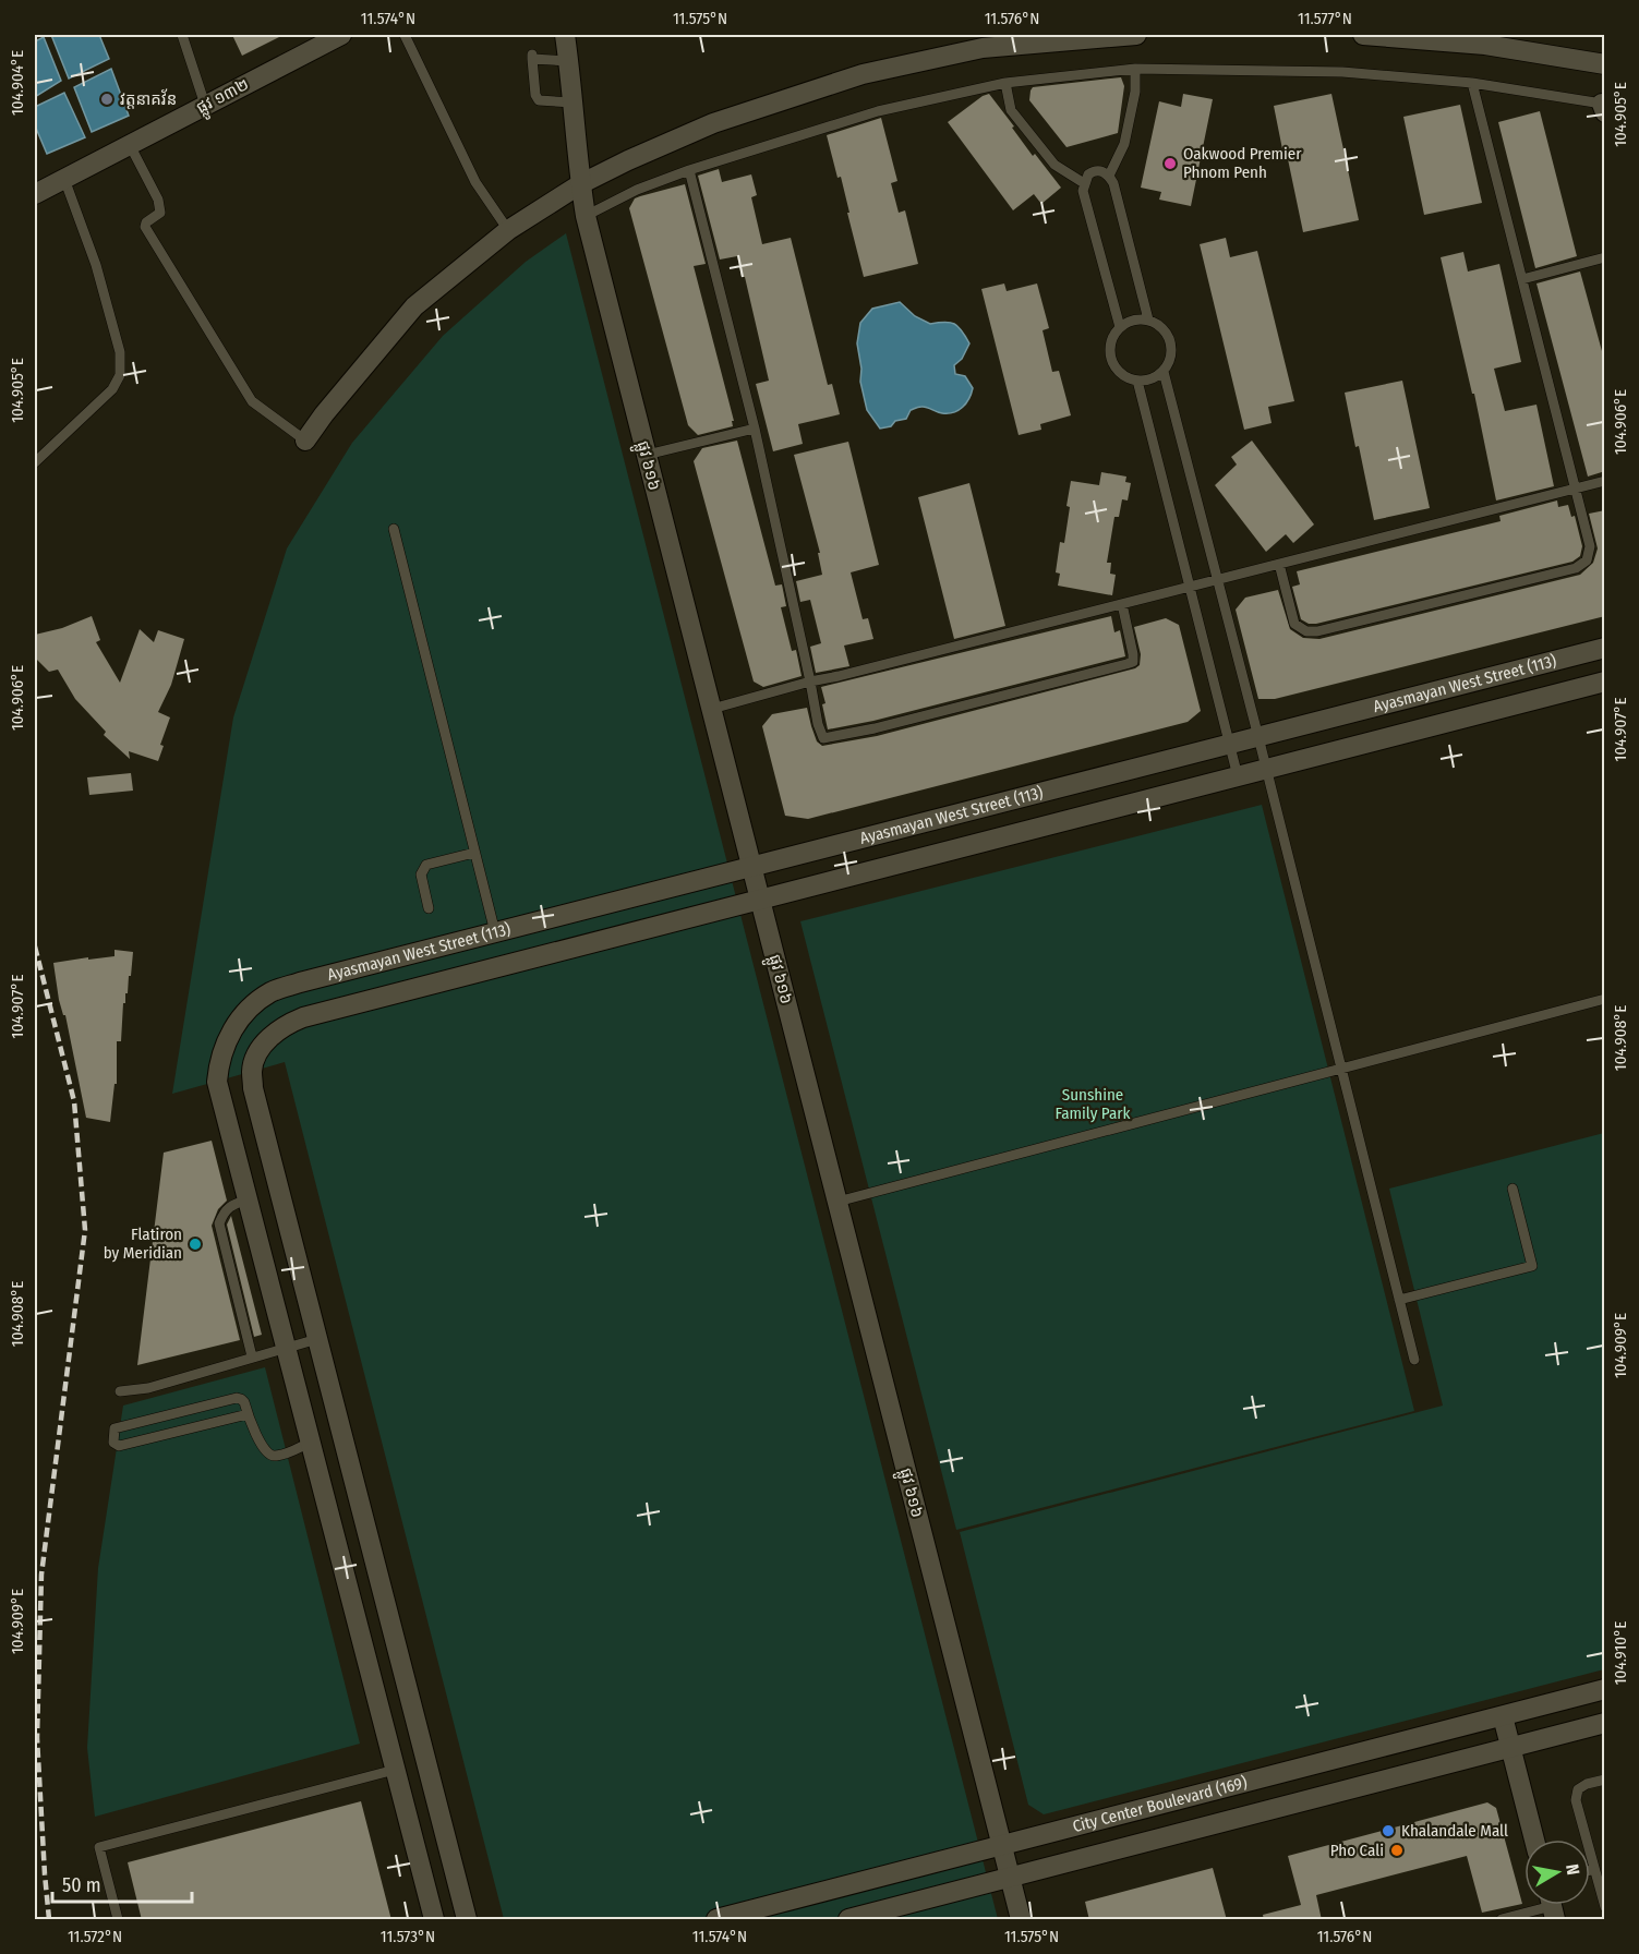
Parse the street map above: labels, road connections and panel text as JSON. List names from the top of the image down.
{
  "streets": {
    "street": [
      "ផ្លូវ ១៣២",
      "ផ្លូវ ៦១៦",
      "Ayasmayan West Street (113)",
      "City Center Boulevard (169)"
    ]
  },
  "crossings": [
    ["ផ្លូវ ៦១៦", "Ayasmayan West Street (113)"],
    ["ផ្លូវ ៦១៦", "City Center Boulevard (169)"]
  ],
  "parks": ["Sunshine Family Park"],
  "places": [
    "វត្តនាគវ័ន",
    "Oakwood Premier Phnom Penh",
    "Flatiron by Meridian",
    "Khalandale Mall",
    "Pho Cali"
  ],
  "scale_bar": "50 m",
  "north": "right",
  "coordinates": [
    "11.574°N",
    "11.575°N",
    "11.576°N",
    "11.577°N",
    "104.904°E",
    "104.905°E",
    "104.906°E",
    "104.907°E",
    "104.908°E",
    "104.909°E",
    "104.910°E",
    "11.572°N",
    "11.573°N"
  ]
}
